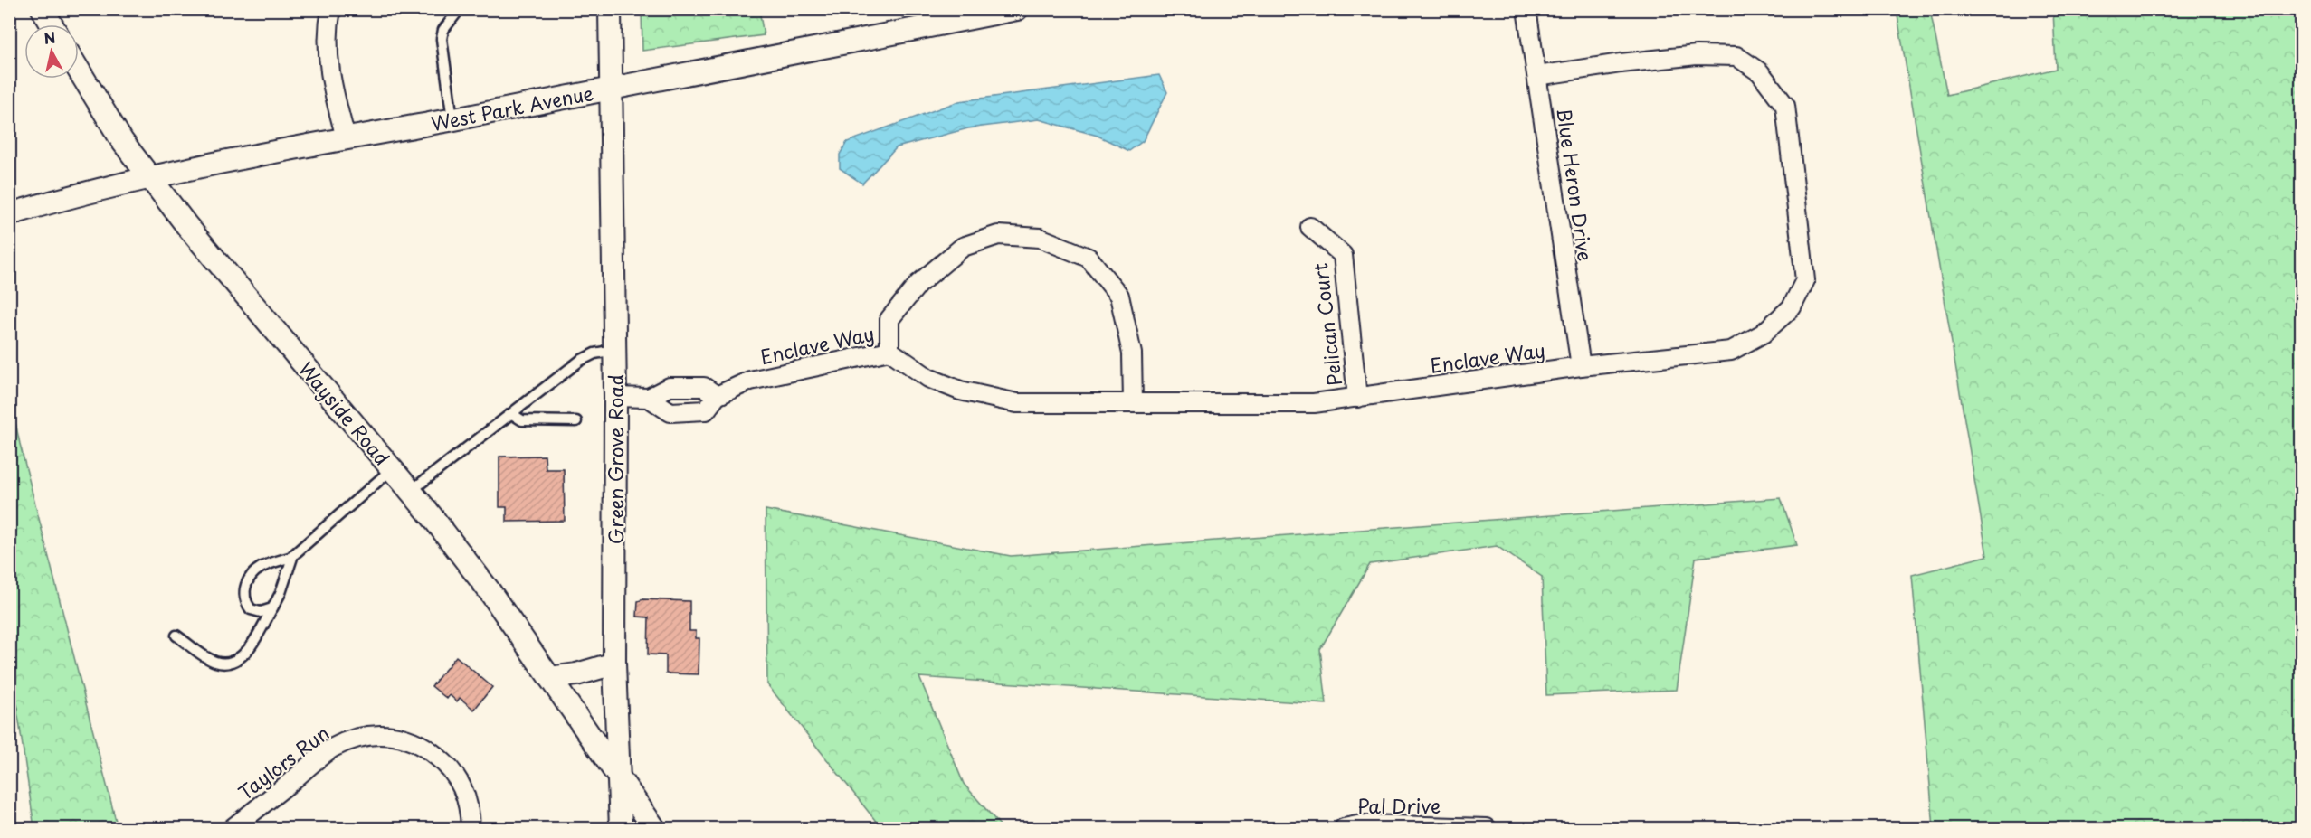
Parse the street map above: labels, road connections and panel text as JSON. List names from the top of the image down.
{
  "streets": {
    "street": [
      "West Park Avenue",
      "Blue Heron Drive",
      "Pelican Court",
      "Enclave Way",
      "Wayside Road",
      "Green Grove Road",
      "Taylors Run",
      "Pal Drive"
    ]
  },
  "crossings": [
    ["West Park Avenue", "Wayside Road"],
    ["West Park Avenue", "Green Grove Road"],
    ["Blue Heron Drive", "Enclave Way"],
    ["Pelican Court", "Enclave Way"],
    ["Wayside Road", "Green Grove Road"]
  ],
  "north": "top"
}
